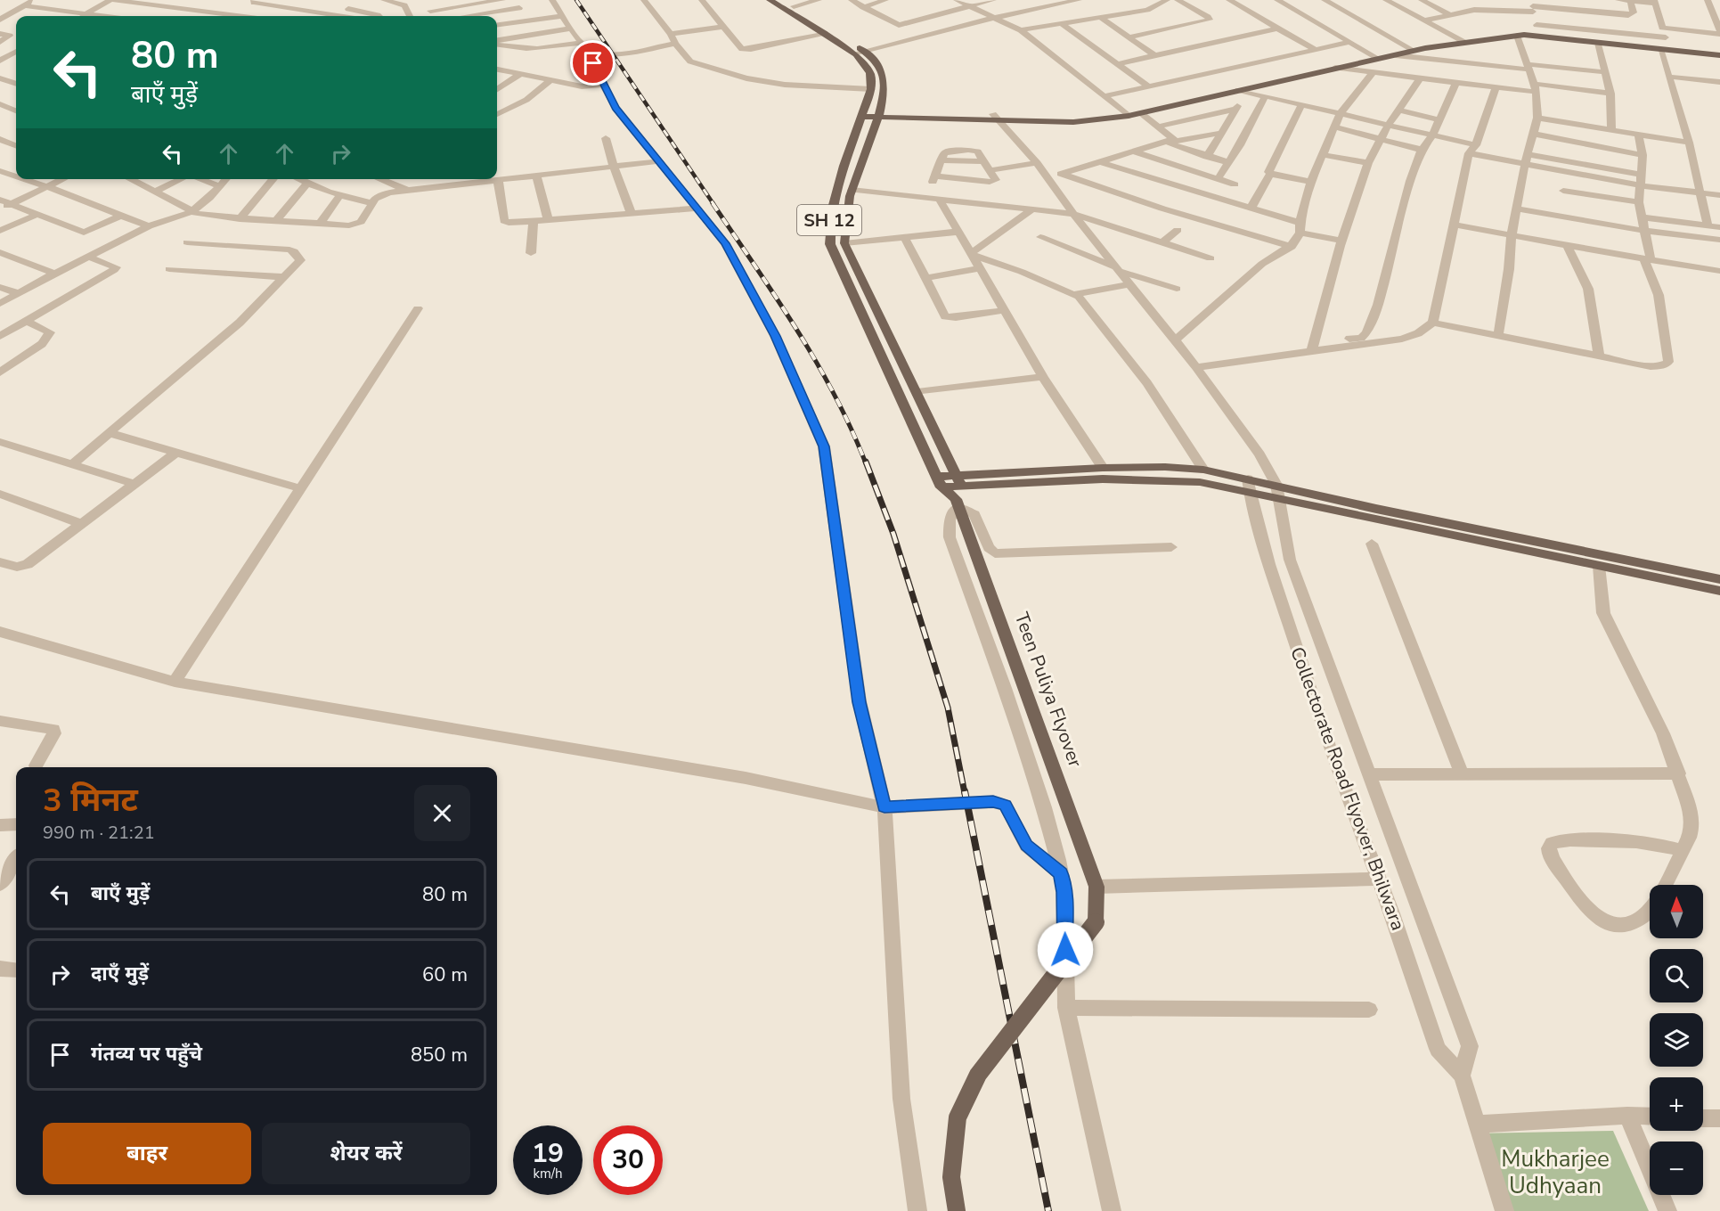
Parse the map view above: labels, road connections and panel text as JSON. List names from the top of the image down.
{
  "streets": {
    "main road": ["SH 12", "Teen Puliya Flyover"],
    "street": ["Collectorate Road Flyover, Bhilwara"]
  },
  "parks": ["Mukharjee Udhyaan"],
  "north": "top",
  "page": {
    "turn": ["80 m", "बाएँ मुड़ें"],
    "heading": ["3 मिनट", "990 m · 21:21"],
    "list": [
      {
        "name": "बाएँ मुड़ें",
        "value": "80 m"
      },
      {
        "name": "दाएँ मुड़ें",
        "value": "60 m"
      },
      {
        "name": "गंतव्य पर पहुँचे",
        "value": "850 m"
      }
    ],
    "map_buttons": ["+", "−"],
    "buttons": ["बाहर", "शेयर करें"],
    "speed": "19 km/h",
    "limit": "30"
  }
}
